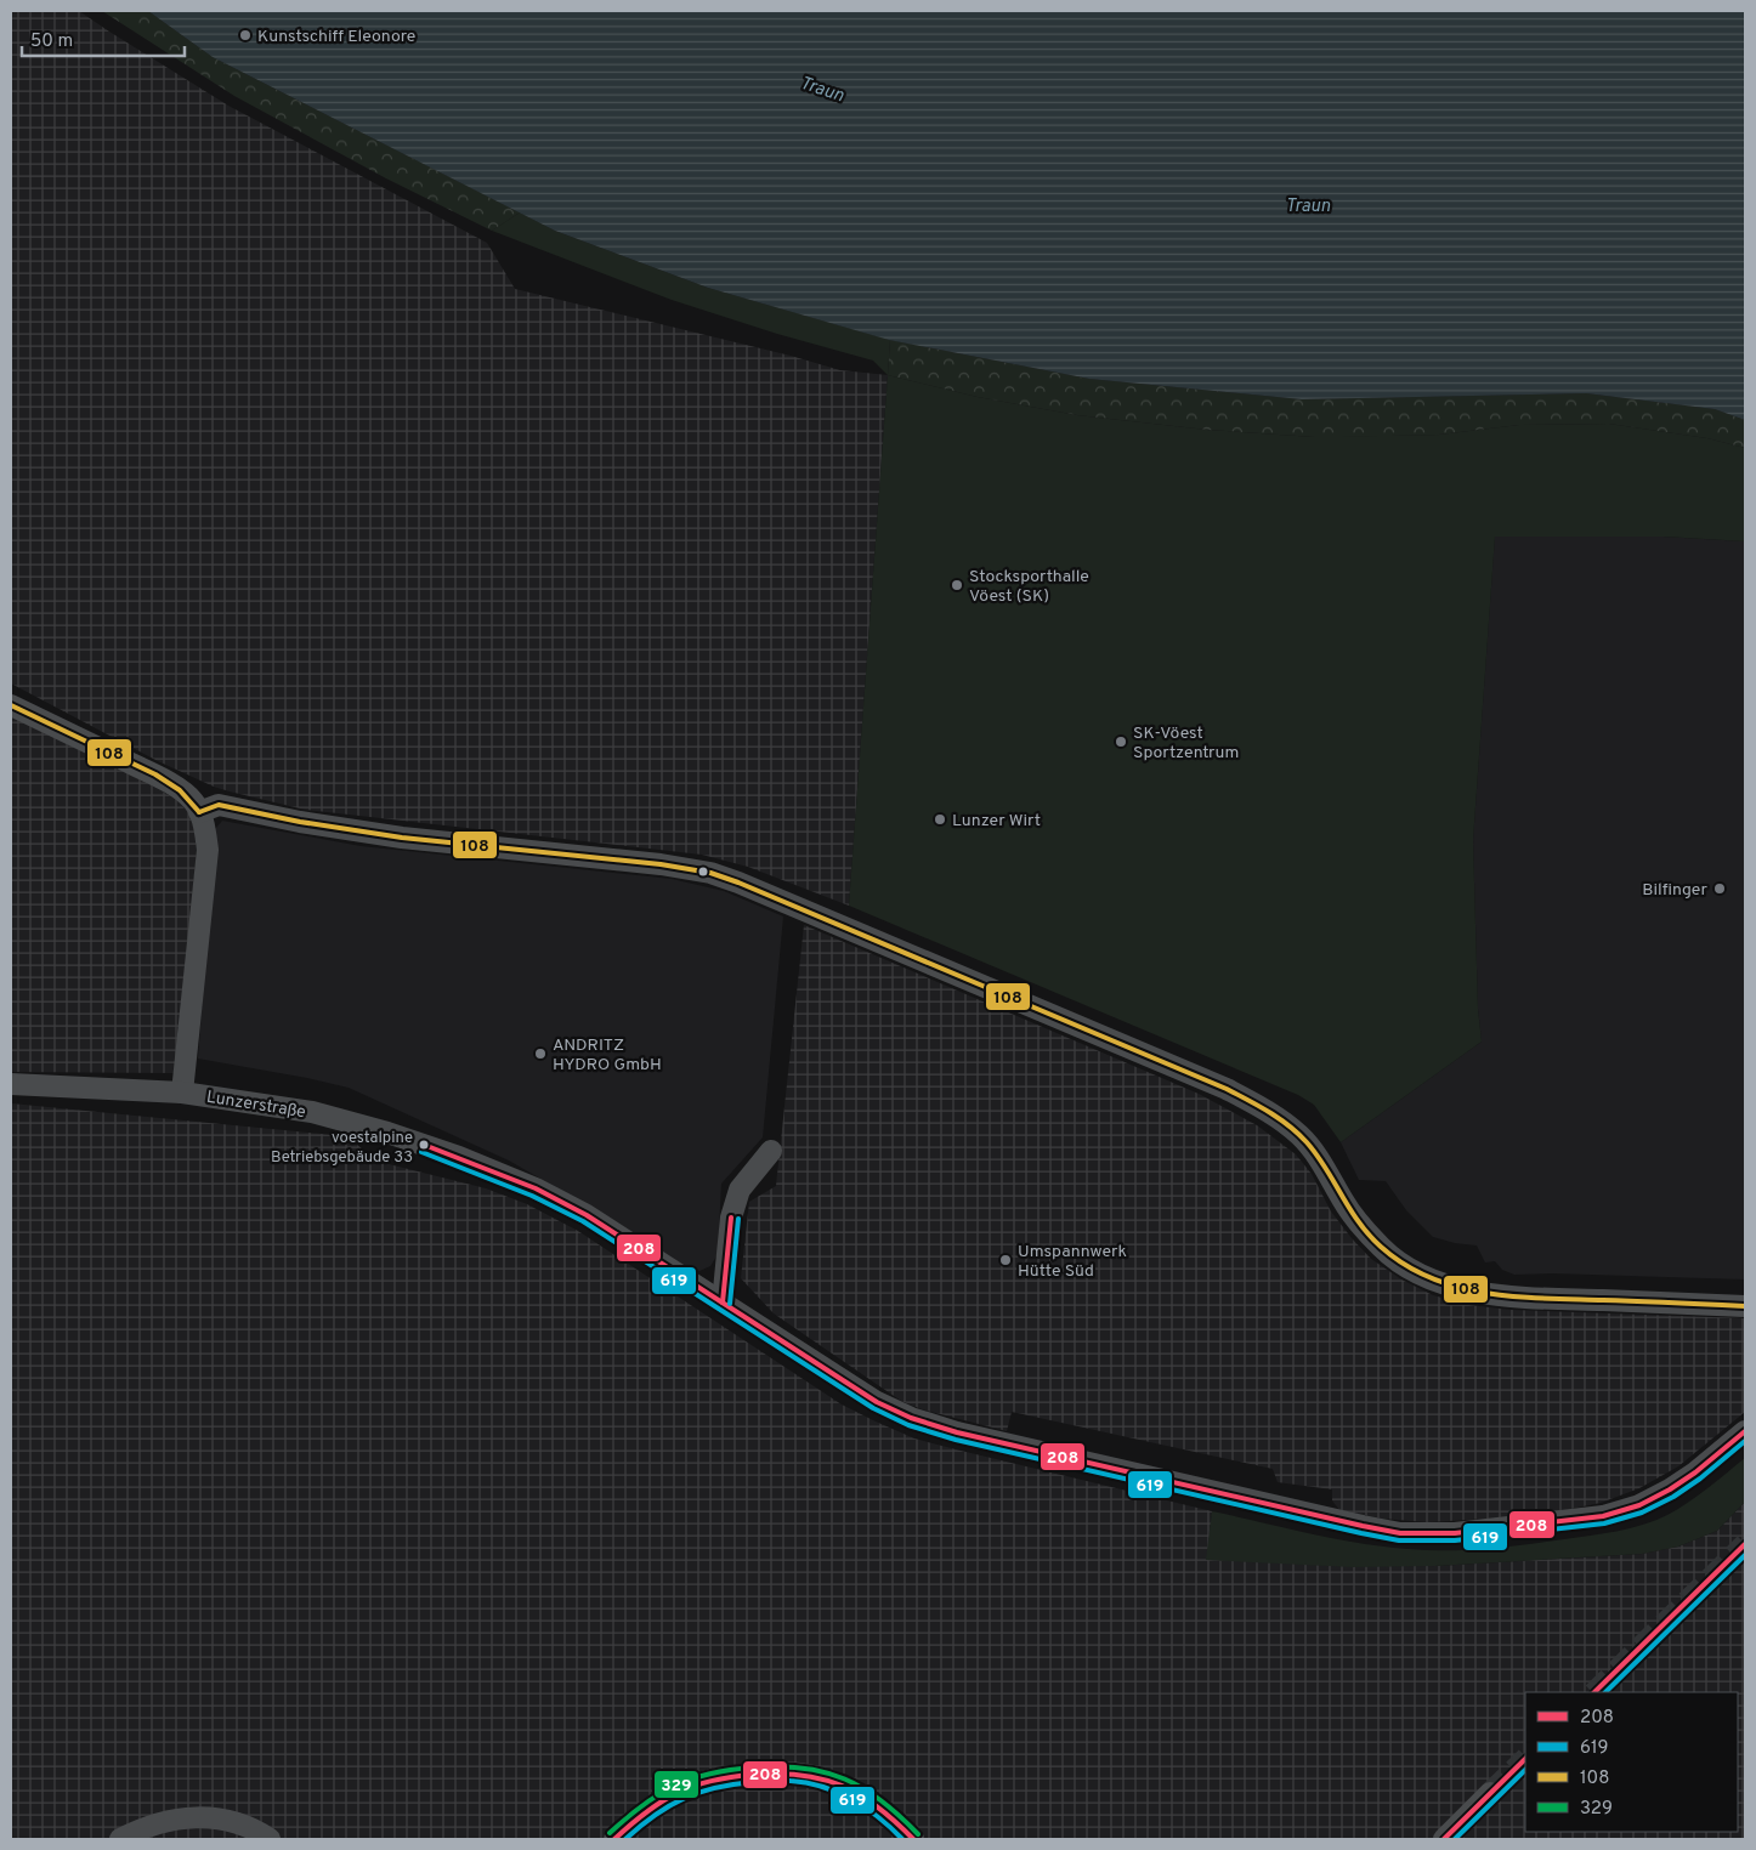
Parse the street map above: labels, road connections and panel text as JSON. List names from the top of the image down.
{
  "streets": {
    "street": ["Lunzerstraße"]
  },
  "water": ["Traun"],
  "places": [
    "Kunstschiff Eleonore",
    "Stocksporthalle Vöest (SK)",
    "SK-Vöest Sportzentrum",
    "Lunzer Wirt",
    "Bilfinger",
    "ANDRITZ HYDRO GmbH",
    "voestalpine Betriebsgebäude 33",
    "Umspannwerk Hütte Süd"
  ],
  "lines": [
    "transit line 108",
    "transit line 208",
    "transit line 619",
    "transit line 329"
  ],
  "legend": [
    "208",
    "619",
    "108",
    "329"
  ],
  "scale_bar": "50 m"
}
